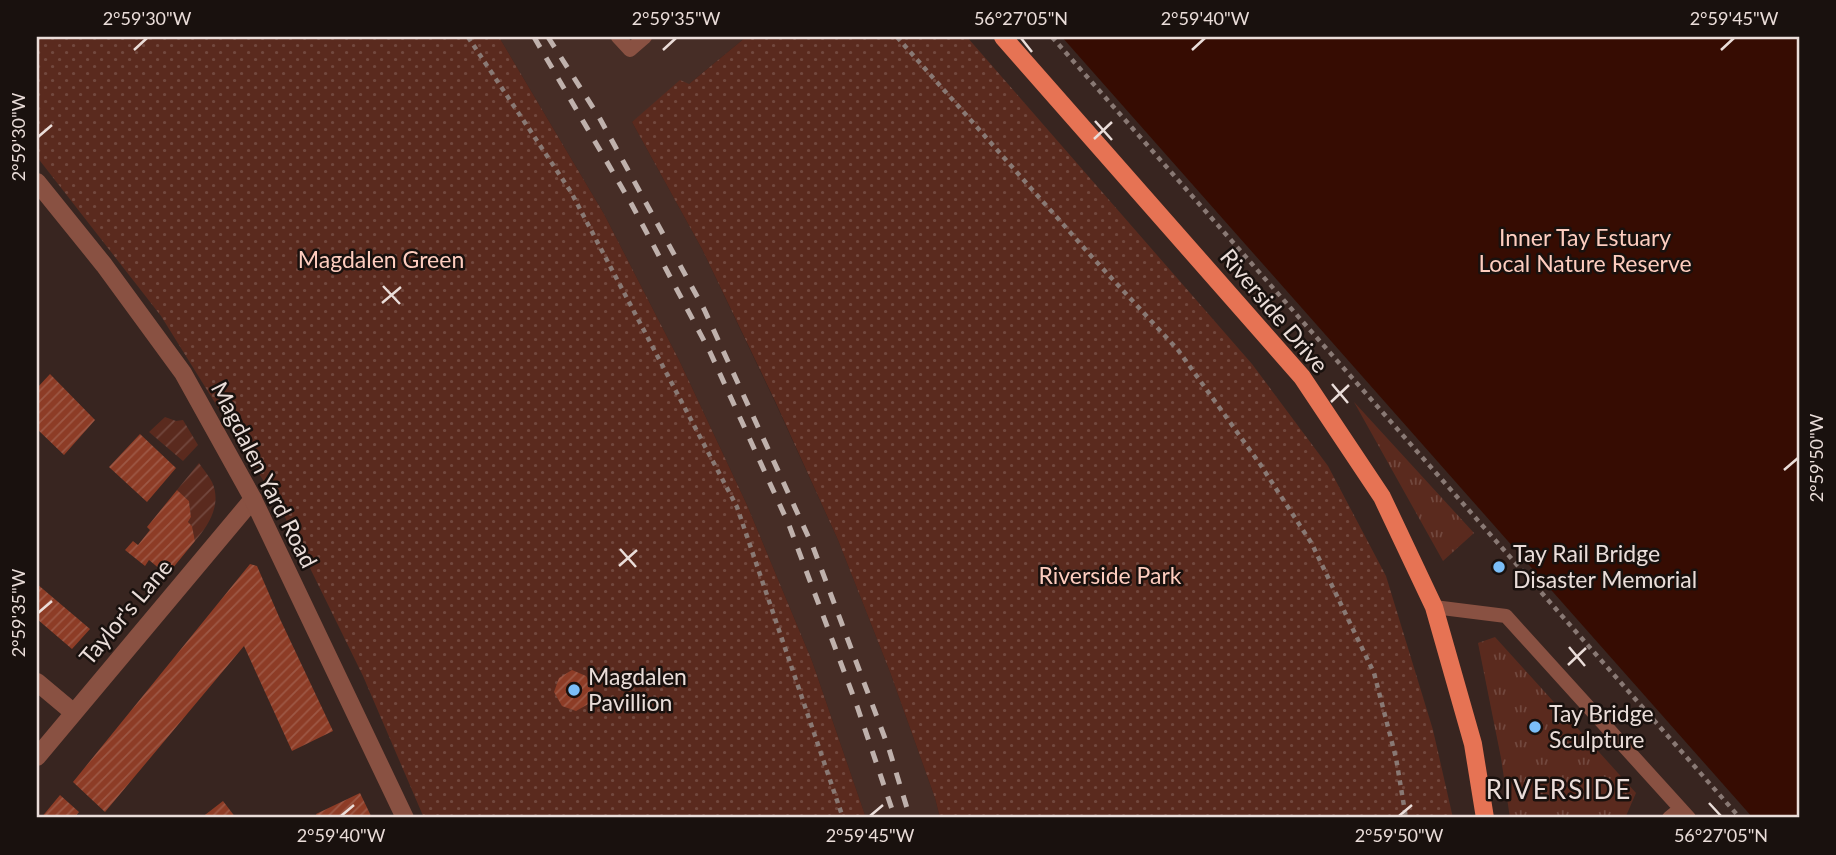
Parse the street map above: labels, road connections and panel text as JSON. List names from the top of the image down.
{
  "streets": {
    "main road": ["Riverside Drive"],
    "street": ["Magdalen Yard Road", "Taylor's Lane"]
  },
  "crossings": [
    ["Magdalen Yard Road", "Taylor's Lane"]
  ],
  "districts": ["RIVERSIDE"],
  "parks": ["Inner Tay Estuary Local Nature Reserve", "Magdalen Green", "Riverside Park"],
  "places": ["Tay Rail Bridge Disaster Memorial", "Magdalen Pavillion", "Tay Bridge Sculpture"],
  "coordinates": [
    "2°59'30\"W",
    "2°59'35\"W",
    "56°27'05\"N",
    "2°59'40\"W",
    "2°59'45\"W",
    "2°59'50\"W"
  ]
}
